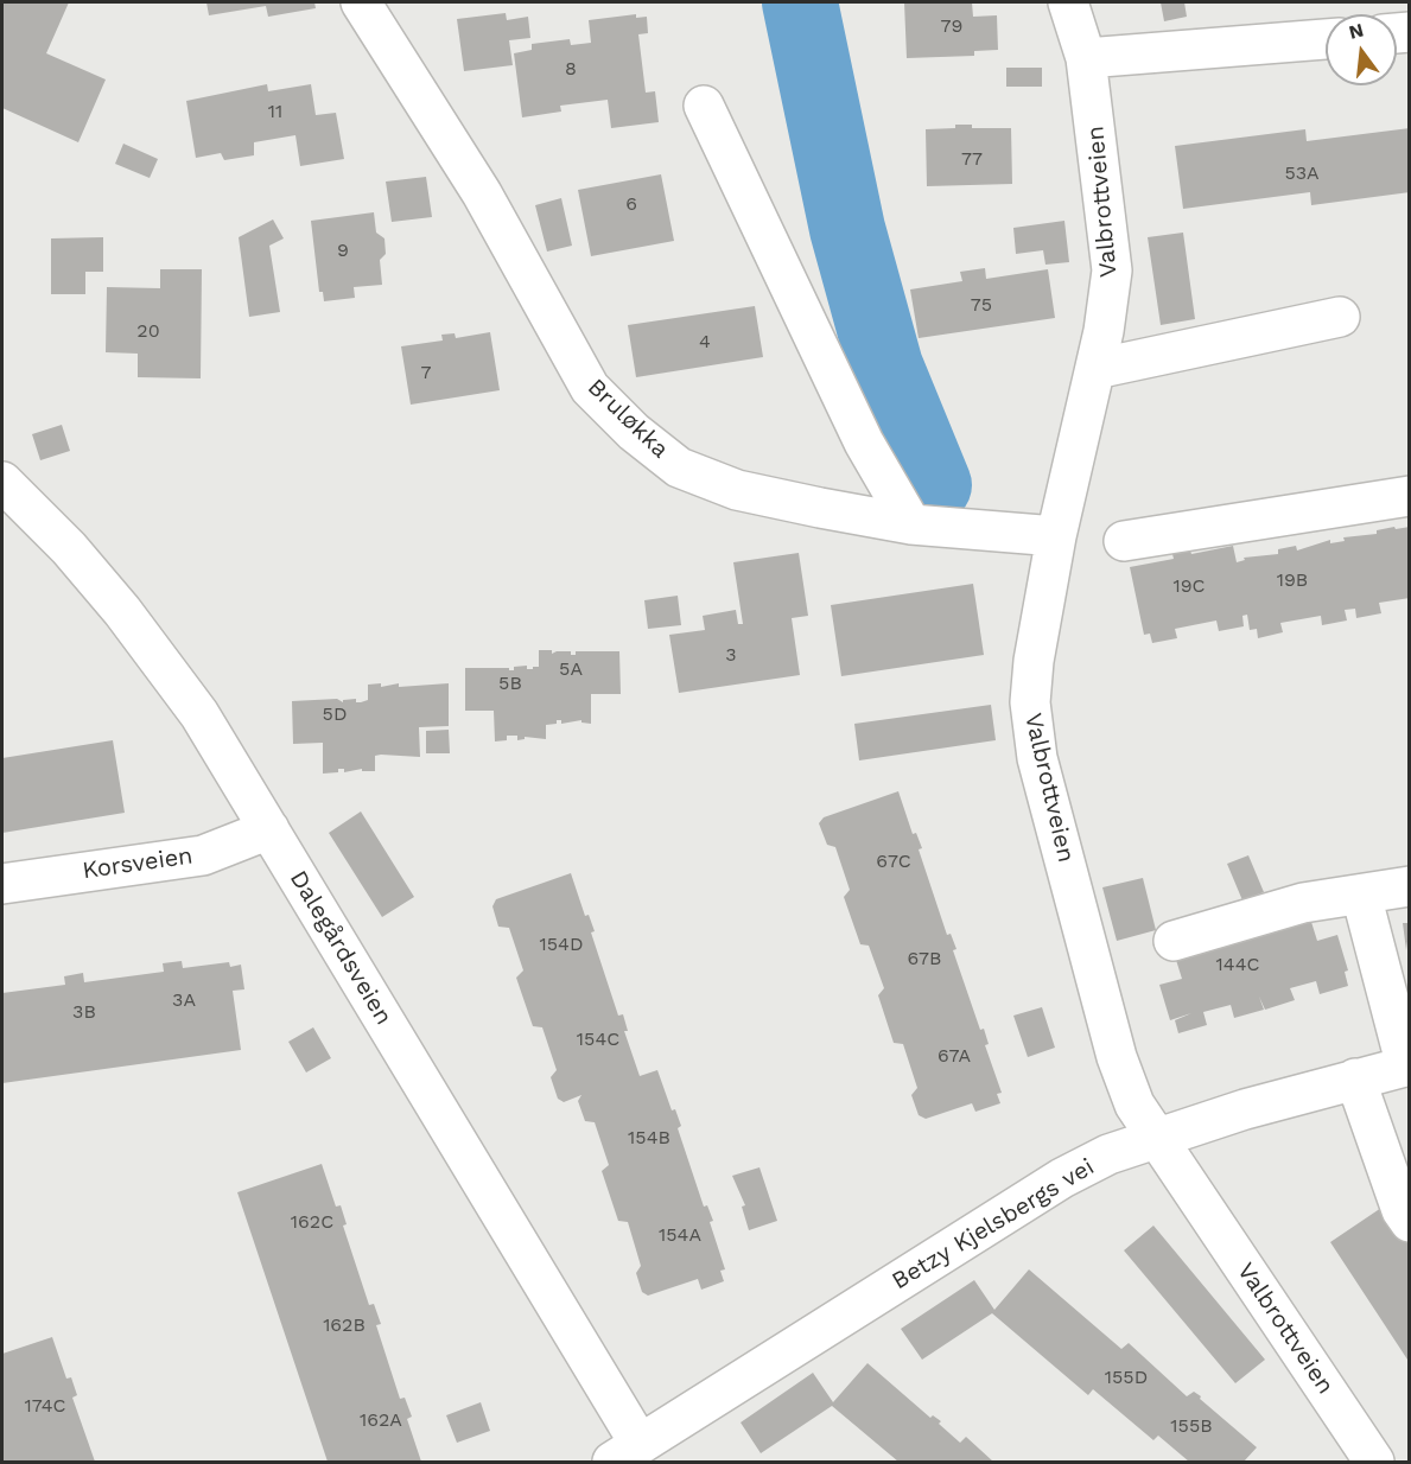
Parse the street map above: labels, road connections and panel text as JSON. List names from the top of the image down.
{
  "streets": {
    "street": [
      "Valbrottveien",
      "Bruløkka",
      "Korsveien",
      "Dalegårdsveien",
      "Betzy Kjelsbergs vei"
    ]
  },
  "crossings": [
    ["Valbrottveien", "Bruløkka"],
    ["Valbrottveien", "Betzy Kjelsbergs vei"],
    ["Korsveien", "Dalegårdsveien"],
    ["Dalegårdsveien", "Betzy Kjelsbergs vei"]
  ],
  "house_numbers": [
    "79",
    "8",
    "11",
    "77",
    "53A",
    "6",
    "9",
    "75",
    "20",
    "4",
    "7",
    "19B",
    "19C",
    "3",
    "5A",
    "5B",
    "5D",
    "67C",
    "154D",
    "67B",
    "144C",
    "3A",
    "3B",
    "154C",
    "67A",
    "154B",
    "162C",
    "154A",
    "162B",
    "155D",
    "174C",
    "162A",
    "155B"
  ],
  "north": "top"
}
